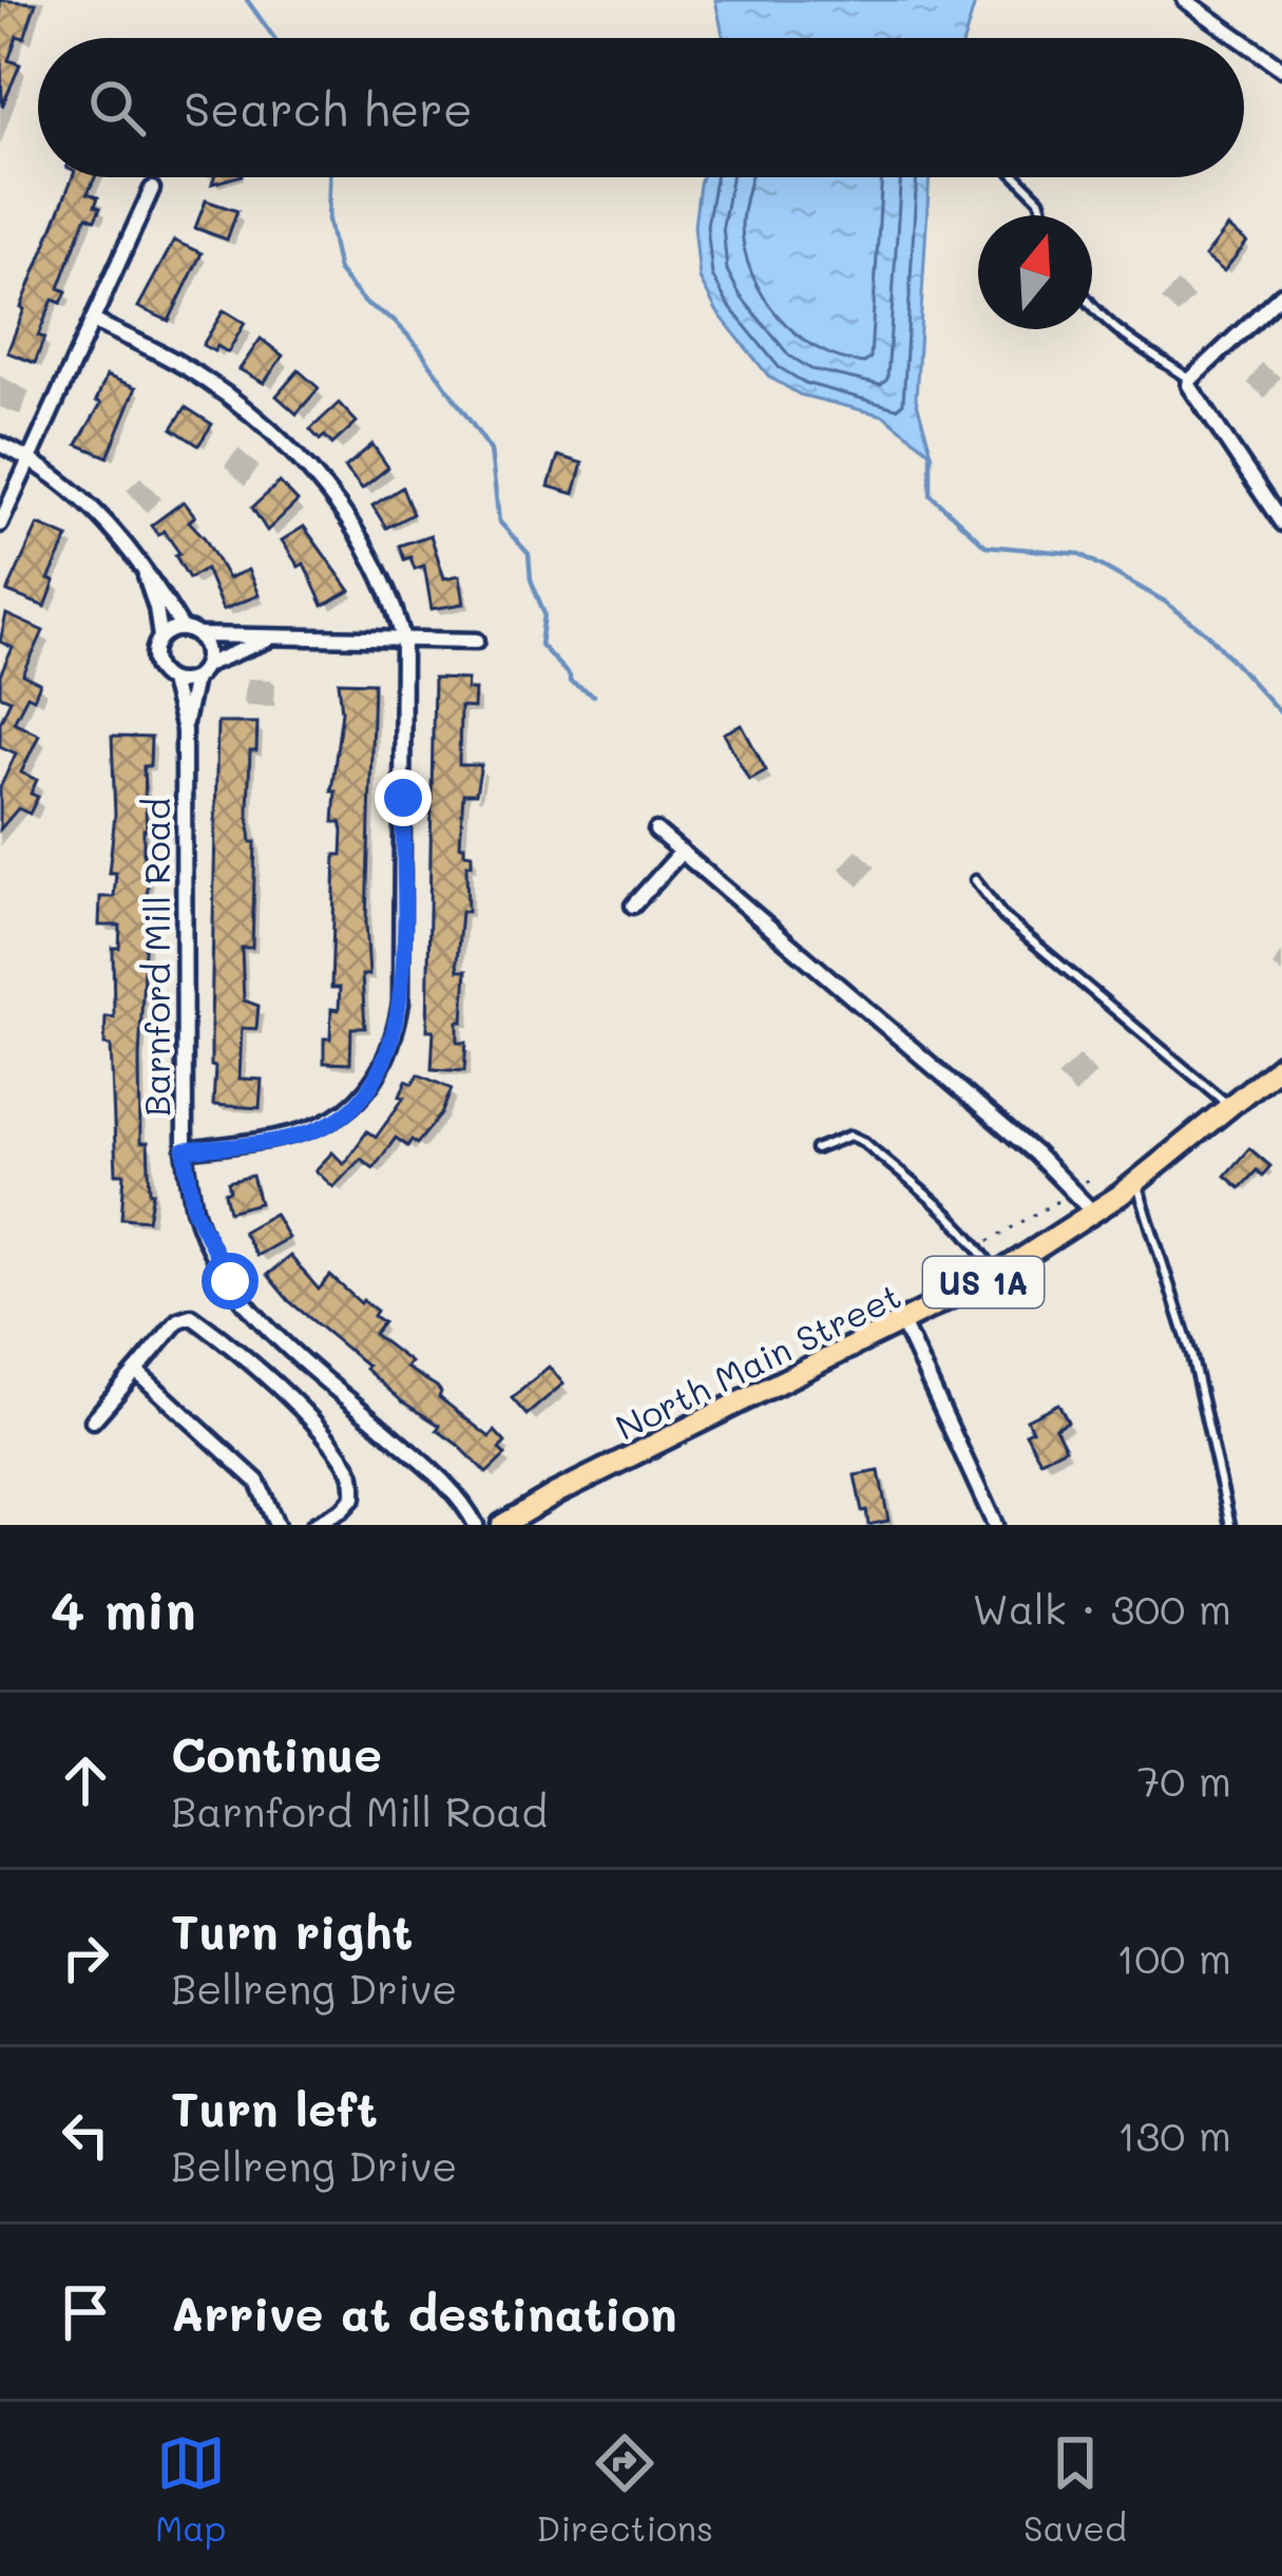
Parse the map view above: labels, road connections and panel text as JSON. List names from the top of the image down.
{
  "streets": {
    "main road": ["US 1A", "North Main Street"],
    "street": ["Barnford Mill Road"]
  },
  "north": "top",
  "page": {
    "search": "Search here",
    "heading": ["4 min", "Walk · 300 m"],
    "list": [
      ["Continue", "Barnford Mill Road", "70 m"],
      ["Turn right", "Bellreng Drive", "100 m"],
      ["Turn left", "Bellreng Drive", "130 m"],
      "Arrive at destination"
    ],
    "nav": ["Map", "Directions", "Saved"]
  }
}
